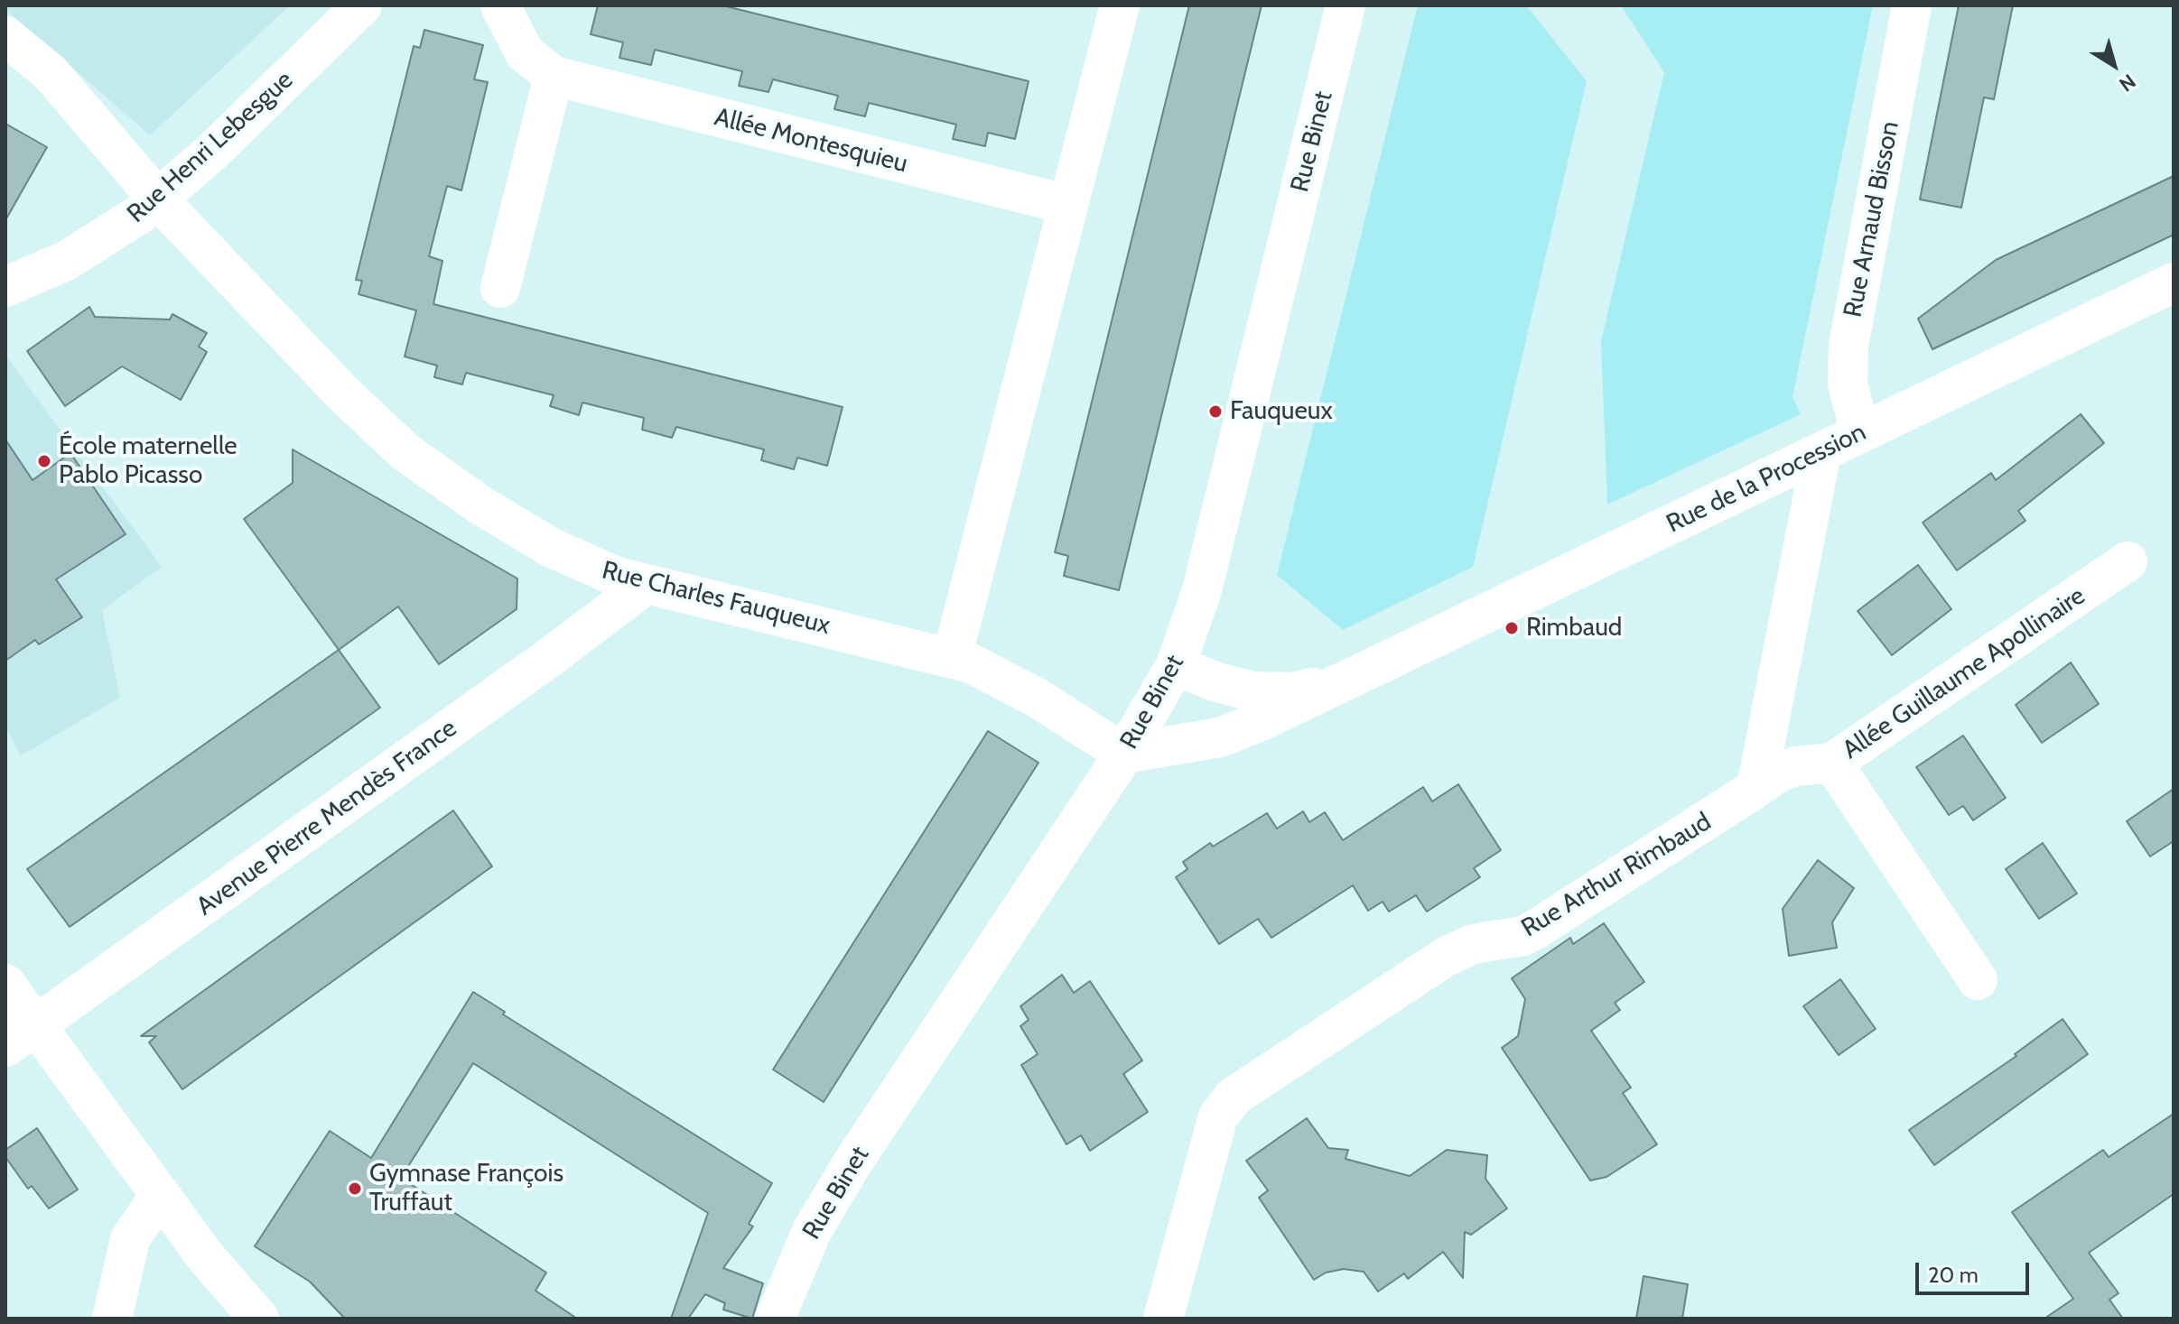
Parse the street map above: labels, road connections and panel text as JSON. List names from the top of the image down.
{
  "streets": {
    "street": [
      "Allée Montesquieu",
      "Rue Binet",
      "Rue Henri Lebesgue",
      "Rue Arnaud Bisson",
      "Rue de la Procession",
      "Rue Charles Fauqueux",
      "Allée Guillaume Apollinaire",
      "Avenue Pierre Mendès France",
      "Rue Arthur Rimbaud"
    ]
  },
  "crossings": [
    ["Rue Binet", "Rue de la Procession"],
    ["Rue Binet", "Rue Charles Fauqueux"],
    ["Rue Henri Lebesgue", "Rue Charles Fauqueux"],
    ["Rue Arnaud Bisson", "Rue de la Procession"],
    ["Rue de la Procession", "Rue Charles Fauqueux"],
    ["Rue Charles Fauqueux", "Avenue Pierre Mendès France"],
    ["Allée Guillaume Apollinaire", "Rue Arthur Rimbaud"]
  ],
  "places": [
    "Fauqueux",
    "École maternelle Pablo Picasso",
    "Rimbaud",
    "Gymnase François Truffaut"
  ],
  "scale_bar": "20 m",
  "north": "bottom right"
}
